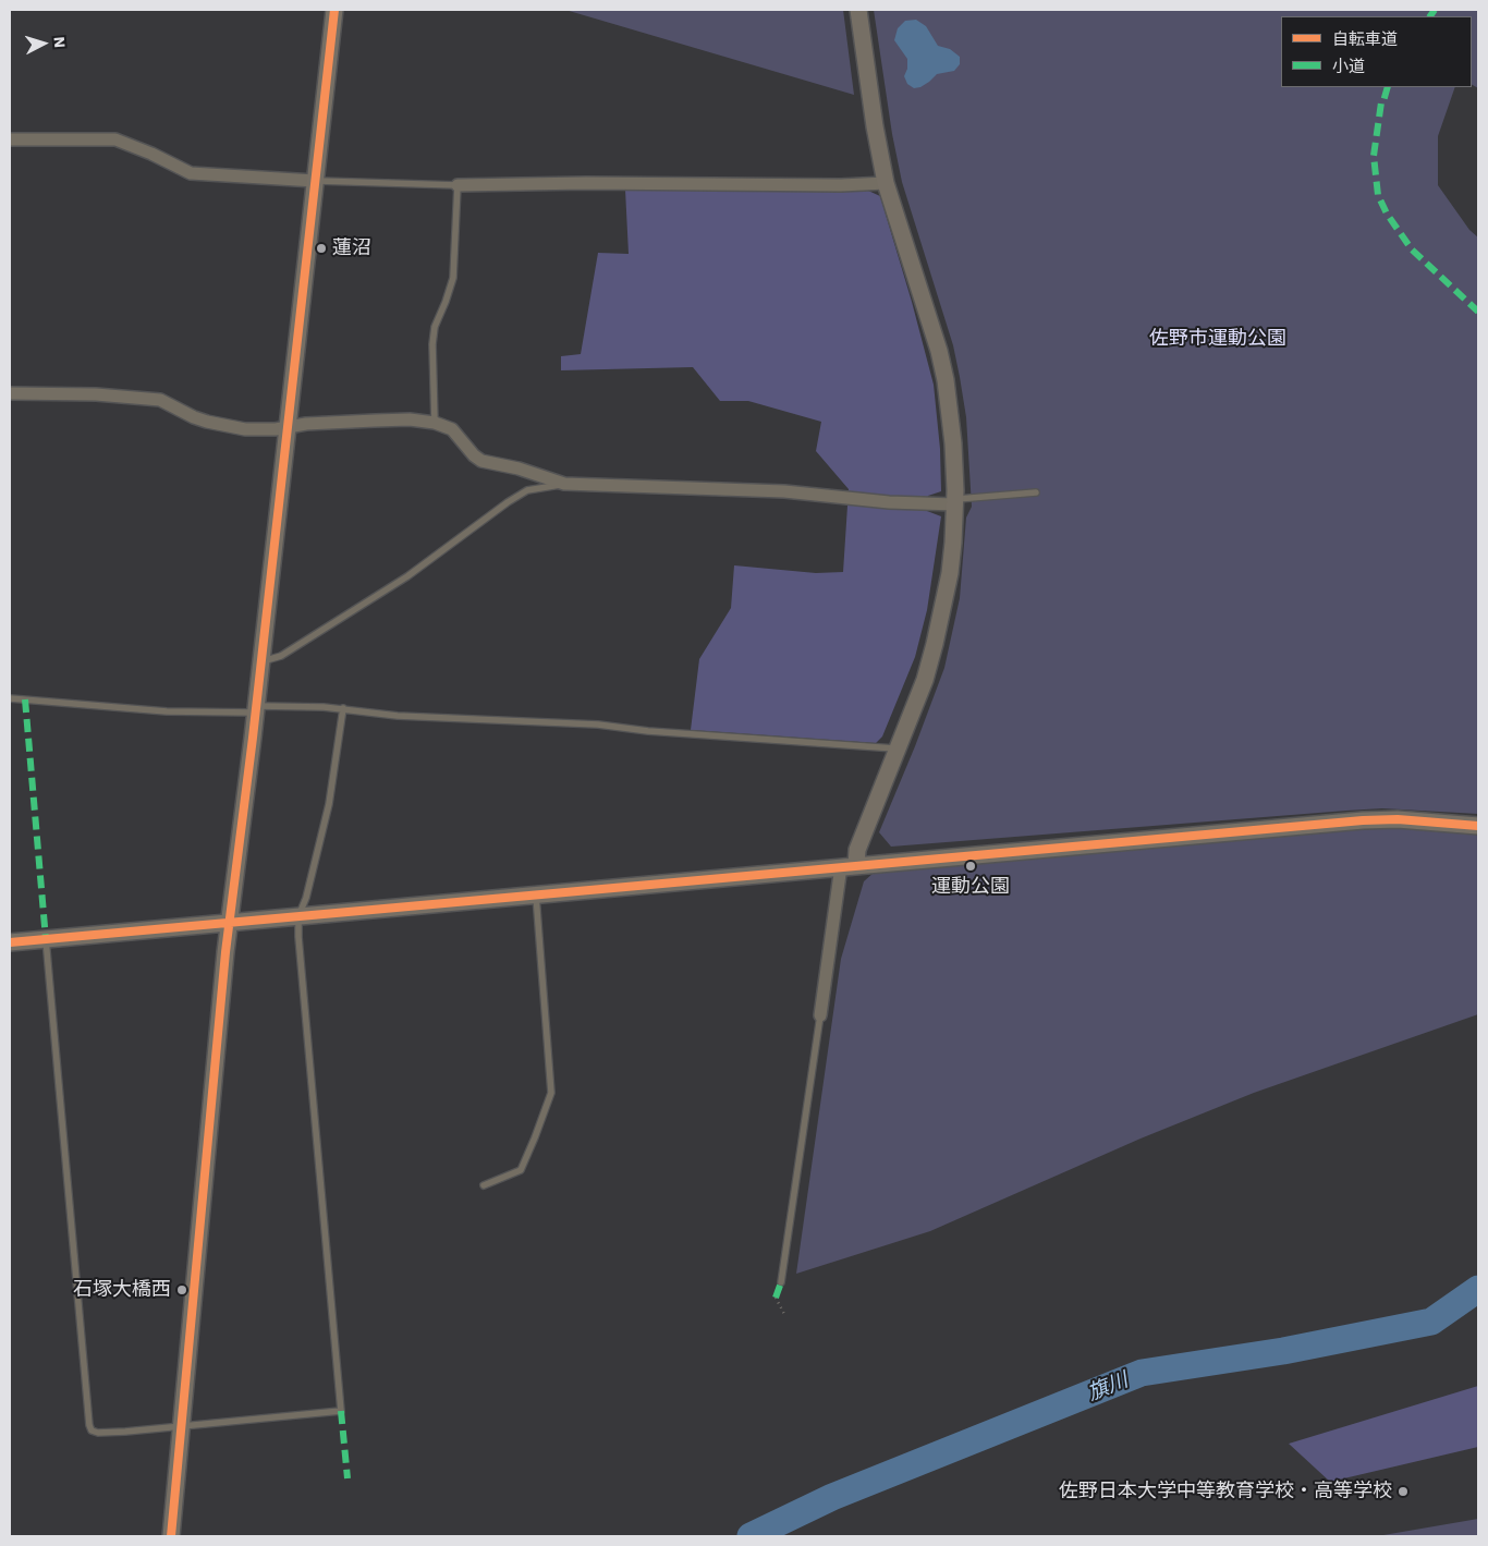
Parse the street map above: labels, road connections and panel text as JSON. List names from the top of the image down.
{
  "water": ["旗川"],
  "parks": ["佐野市運動公園"],
  "places": [
    "蓮沼",
    "運動公園",
    "石塚大橋西",
    "佐野日本大学中等教育学校・高等学校"
  ],
  "legend": ["自転車道", "小道"],
  "north": "right"
}
